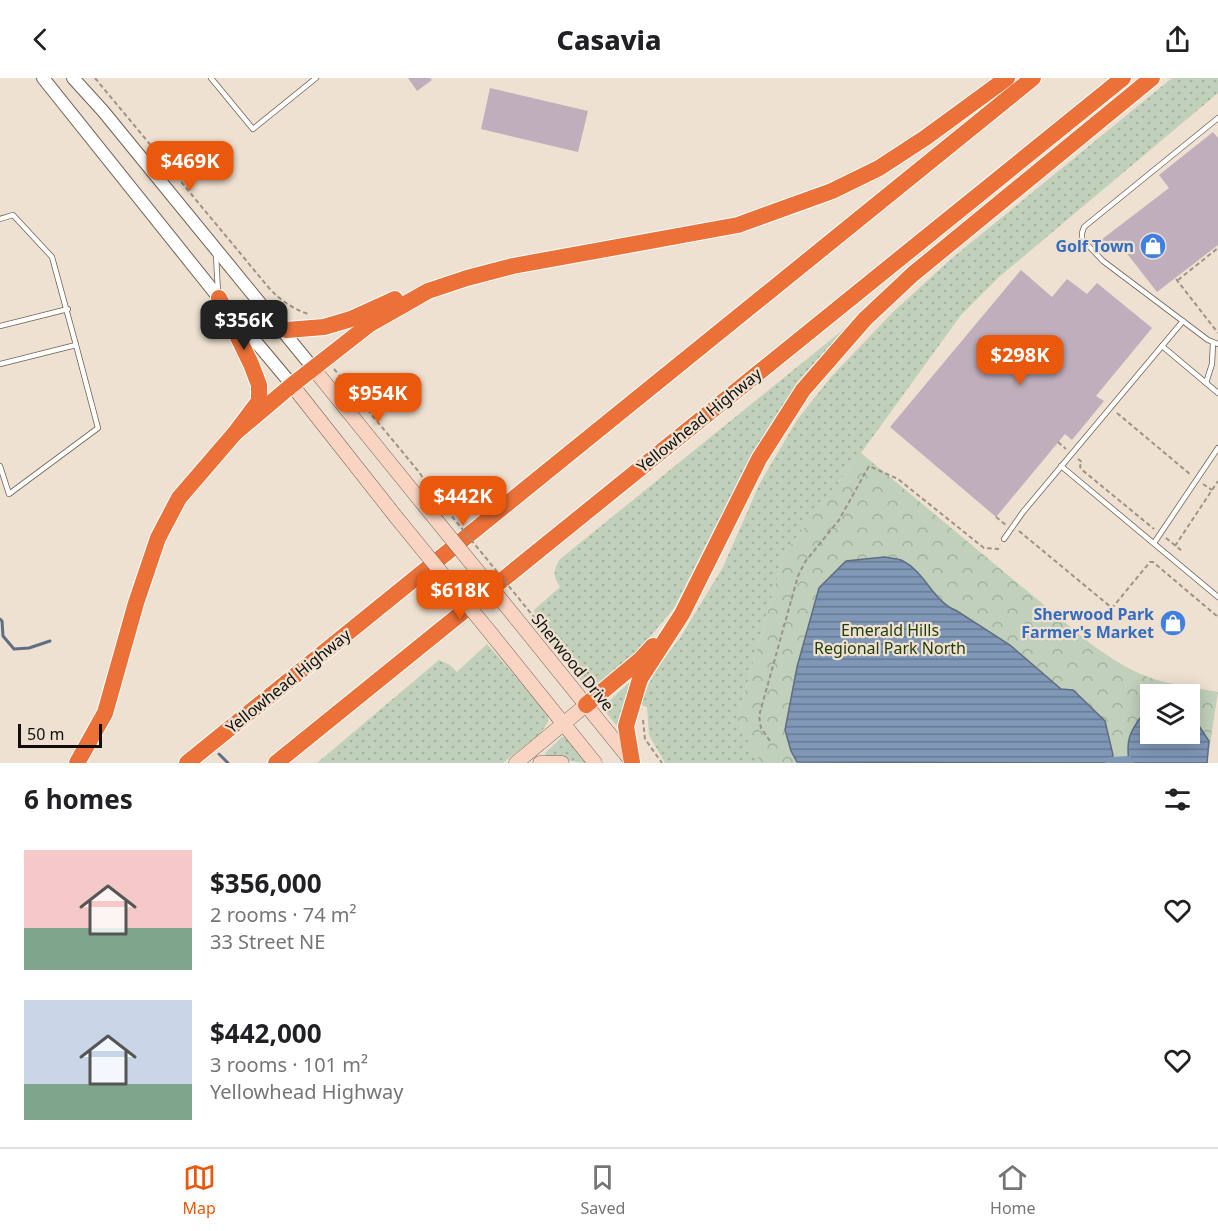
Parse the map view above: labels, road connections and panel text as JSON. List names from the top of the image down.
{
  "streets": {
    "highway": ["Yellowhead Highway"],
    "main road": ["Sherwood Drive"]
  },
  "parks": ["Emerald Hills Regional Park North"],
  "places": {
    "shop": ["Golf Town", "Sherwood Park Farmer's Market"]
  },
  "scale_bar": "50 m",
  "page": {
    "header": "Casavia",
    "price": [
      "$469K",
      "$356K",
      "$298K",
      "$954K",
      "$442K",
      "$618K"
    ],
    "scale": "50 m",
    "heading": "6 homes",
    "list": [
      {
        "name": "$356,000",
        "note": "2 rooms · 74 m² · 33 Street NE"
      },
      {
        "name": "$442,000",
        "note": "3 rooms · 101 m² · Yellowhead Highway"
      }
    ],
    "tabs": ["Map", "Saved", "Home"]
  }
}
